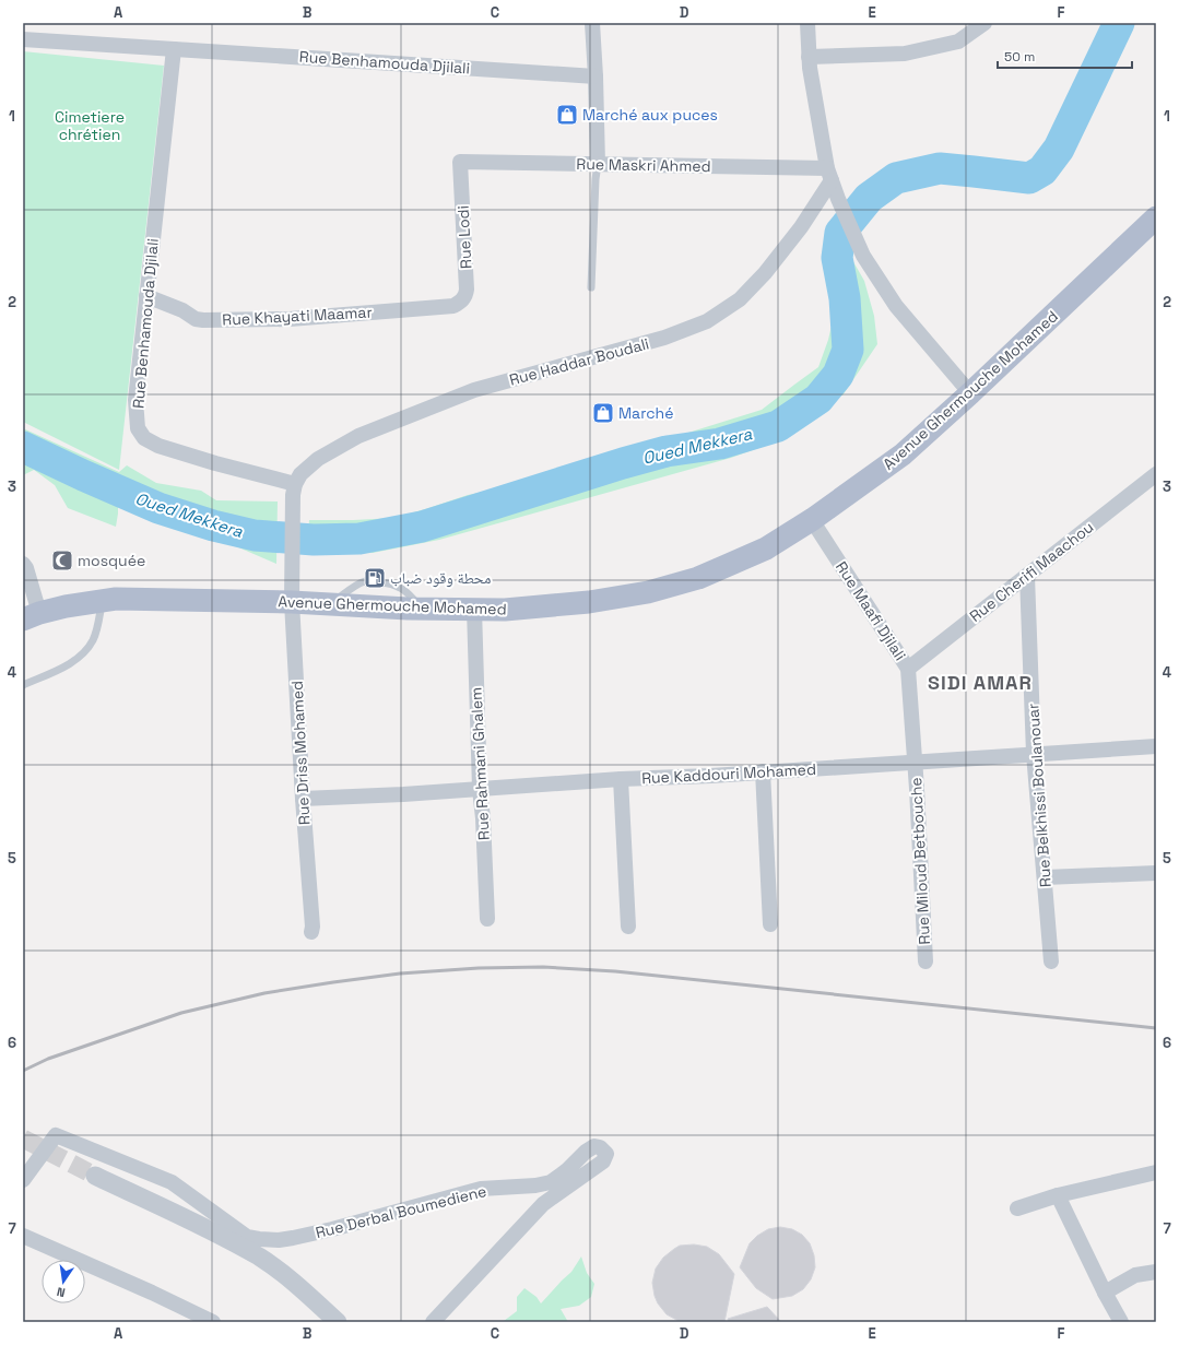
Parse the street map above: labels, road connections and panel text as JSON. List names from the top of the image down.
{
  "streets": {
    "main road": ["Avenue Ghermouche Mohamed"],
    "street": [
      "Rue Benhamouda Djilali",
      "Rue Maskri Ahmed",
      "Rue Lodi",
      "Rue Khayati Maamar",
      "Rue Haddar Boudali",
      "Rue Cherifi Maachou",
      "Rue Maafi Djilali",
      "Rue Driss Mohamed",
      "Rue Rahmani Ghalem",
      "Rue Kaddouri Mohamed",
      "Rue Belkhissi Boulanouar",
      "Rue Miloud Betbouche",
      "Rue Derbal Boumediene"
    ]
  },
  "crossings": [
    ["Rue Benhamouda Djilali", "Rue Khayati Maamar"],
    ["Rue Benhamouda Djilali", "Rue Haddar Boudali"],
    ["Rue Benhamouda Djilali", "Rue Driss Mohamed"],
    ["Rue Maskri Ahmed", "Rue Lodi"],
    ["Rue Maskri Ahmed", "Rue Haddar Boudali"],
    ["Rue Lodi", "Rue Khayati Maamar"],
    ["Rue Haddar Boudali", "Rue Driss Mohamed"],
    ["Avenue Ghermouche Mohamed", "Rue Maafi Djilali"],
    ["Avenue Ghermouche Mohamed", "Rue Driss Mohamed"],
    ["Avenue Ghermouche Mohamed", "Rue Rahmani Ghalem"],
    ["Rue Cherifi Maachou", "Rue Maafi Djilali"],
    ["Rue Cherifi Maachou", "Rue Belkhissi Boulanouar"],
    ["Rue Maafi Djilali", "Rue Kaddouri Mohamed"],
    ["Rue Maafi Djilali", "Rue Miloud Betbouche"],
    ["Rue Driss Mohamed", "Rue Kaddouri Mohamed"],
    ["Rue Rahmani Ghalem", "Rue Kaddouri Mohamed"],
    ["Rue Kaddouri Mohamed", "Rue Belkhissi Boulanouar"],
    ["Rue Kaddouri Mohamed", "Rue Miloud Betbouche"]
  ],
  "districts": ["SIDI AMAR"],
  "water": ["Oued Mekkera"],
  "parks": ["Cimetiere chrétien"],
  "places": {
    "shop": ["Marché aux puces", "Marché"],
    "mosque": ["mosquée"],
    "fuel station": ["محطة وقود ضباب"]
  },
  "scale_bar": "50 m",
  "north": "bottom",
  "grid": {
    "columns": [
      "A",
      "B",
      "C",
      "D",
      "E",
      "F"
    ],
    "rows": [
      "1",
      "2",
      "3",
      "4",
      "5",
      "6",
      "7"
    ]
  }
}
